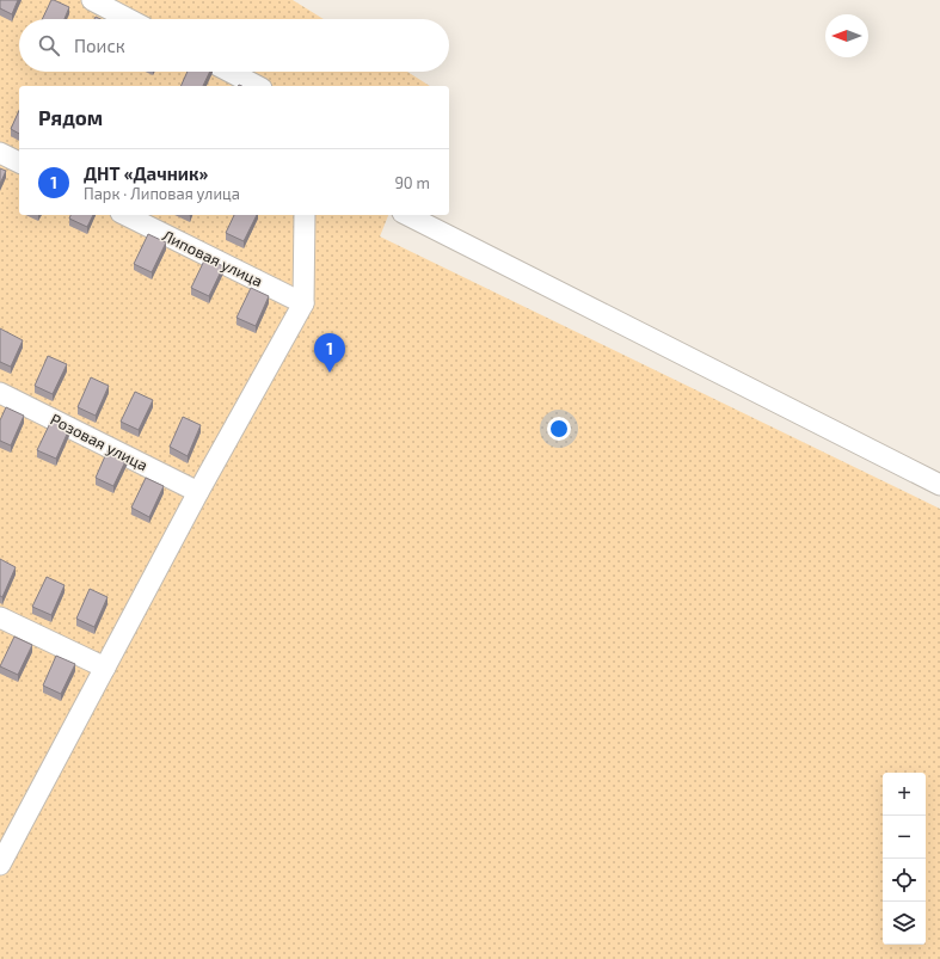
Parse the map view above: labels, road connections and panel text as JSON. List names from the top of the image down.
{
  "streets": {
    "street": ["Липовая улица", "Розовая улица"]
  },
  "north": "left",
  "page": {
    "search": "Поиск",
    "heading": "Рядом",
    "list": [
      {
        "mark": "1",
        "name": "ДНТ «Дачник»",
        "note": "Парк · Липовая улица",
        "value": "90 m"
      }
    ],
    "pins": "1",
    "map_buttons": ["+", "−"]
  }
}
